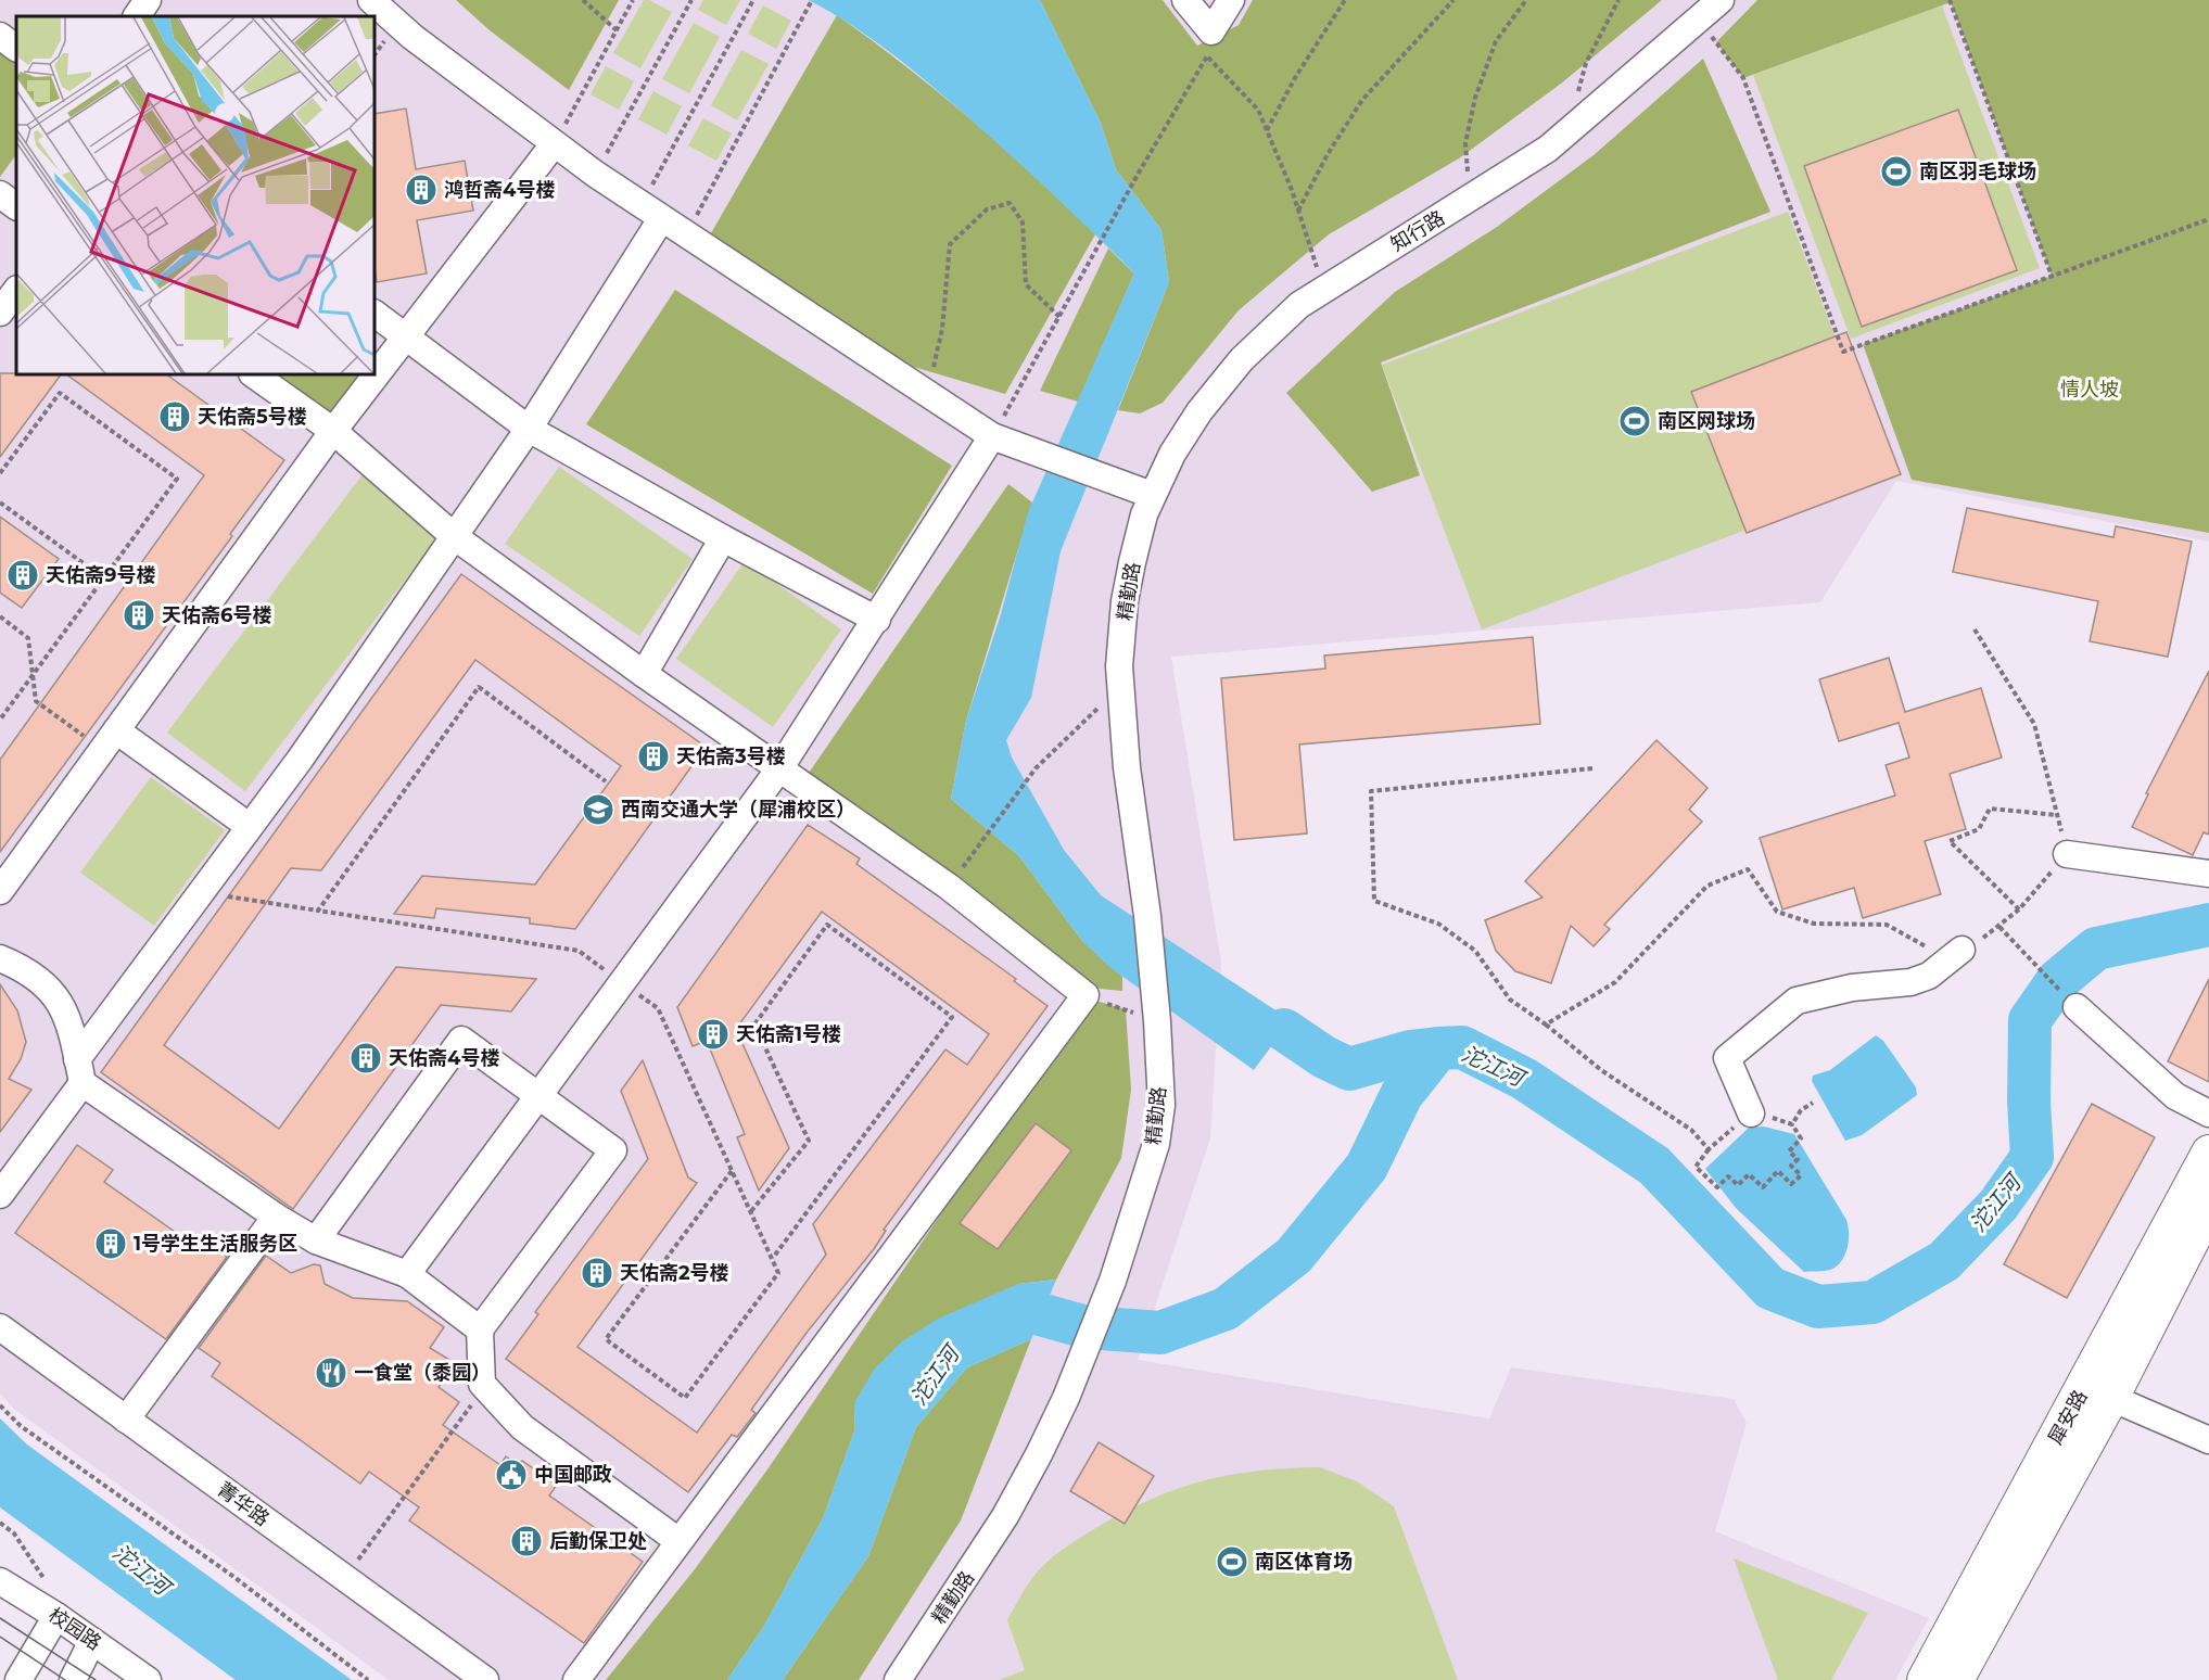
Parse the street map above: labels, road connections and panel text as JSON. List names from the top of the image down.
{
  "streets": {
    "main road": ["犀安路"],
    "street": [
      "知行路",
      "精勤路",
      "菁华路",
      "校园路"
    ]
  },
  "crossings": [
    ["知行路", "精勤路"]
  ],
  "water": ["沱江河"],
  "parks": ["情人坡"],
  "places": {
    "sports": ["南区羽毛球场", "南区网球场", "南区体育场"],
    "building": [
      "鸿哲斋4号楼",
      "天佑斋5号楼",
      "天佑斋9号楼",
      "天佑斋6号楼",
      "天佑斋3号楼",
      "天佑斋1号楼",
      "天佑斋4号楼",
      "1号学生生活服务区",
      "天佑斋2号楼",
      "后勤保卫处"
    ],
    "school or university": ["西南交通大学（犀浦校区）"],
    "restaurant": ["一食堂（黍园）"],
    "public building": ["中国邮政"]
  }
}
